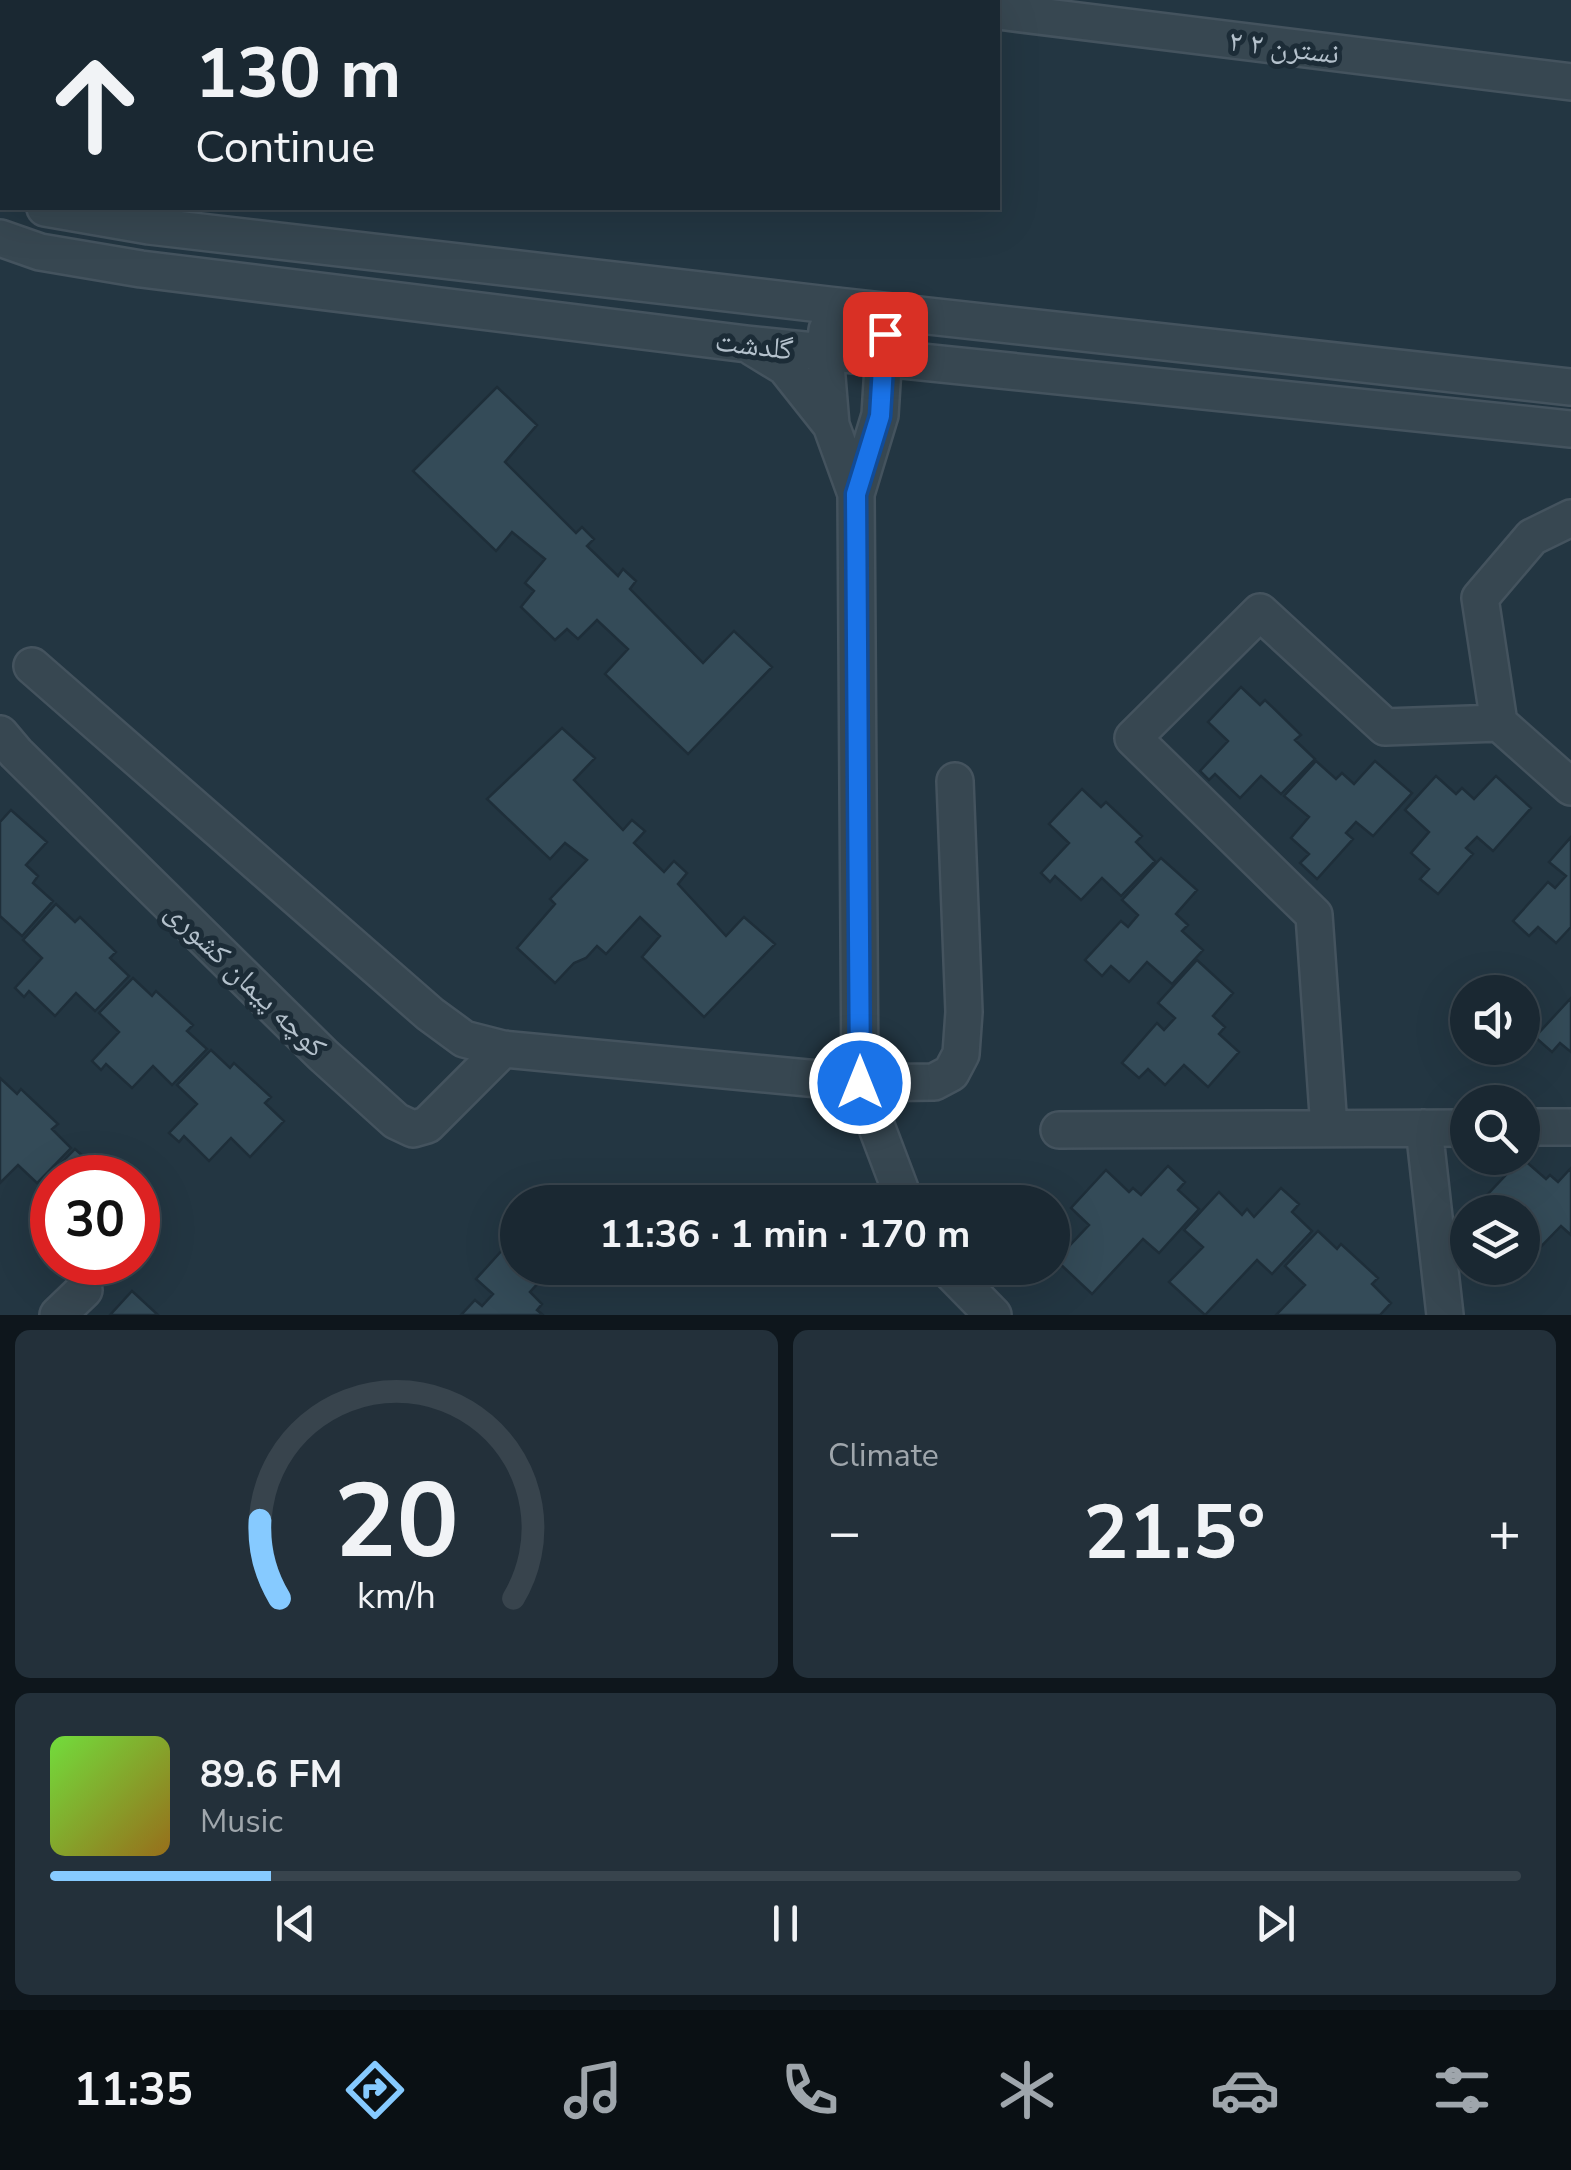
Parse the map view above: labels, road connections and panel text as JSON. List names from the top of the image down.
{
  "streets": {
    "street": ["۲ نسترن ۲", "گلدشت", "کوچه پیمان کشوری"]
  },
  "page": {
    "turn": ["130 m", "Continue"],
    "limit": "30",
    "trip": "11:36 · 1 min · 170 m",
    "tile": "Climate",
    "heat": ["−", "21.5°", "+"],
    "song": ["89.6 FM", "Music"],
    "tabs": "11:35",
    "gauge": ["20", "km/h"]
  }
}
